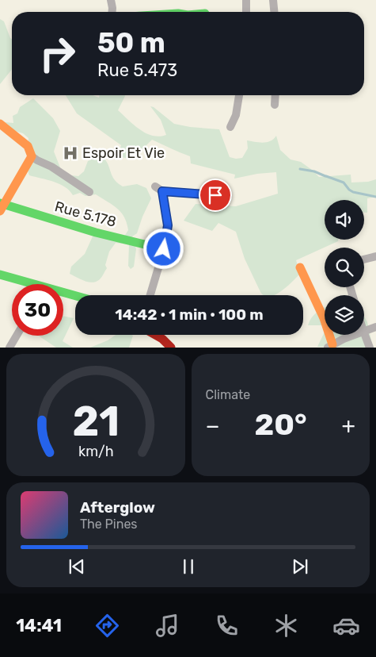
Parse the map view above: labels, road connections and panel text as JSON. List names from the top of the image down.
{
  "streets": {
    "street": ["Rue 5.178"]
  },
  "places": {
    "hospital": ["Espoir Et Vie"]
  },
  "page": {
    "turn": ["50 m", "Rue 5.473"],
    "limit": "30",
    "trip": "14:42 · 1 min · 100 m",
    "tile": "Climate",
    "heat": ["−", "20°", "+"],
    "song": ["Afterglow", "The Pines"],
    "tabs": "14:41",
    "gauge": ["21", "km/h"]
  }
}
